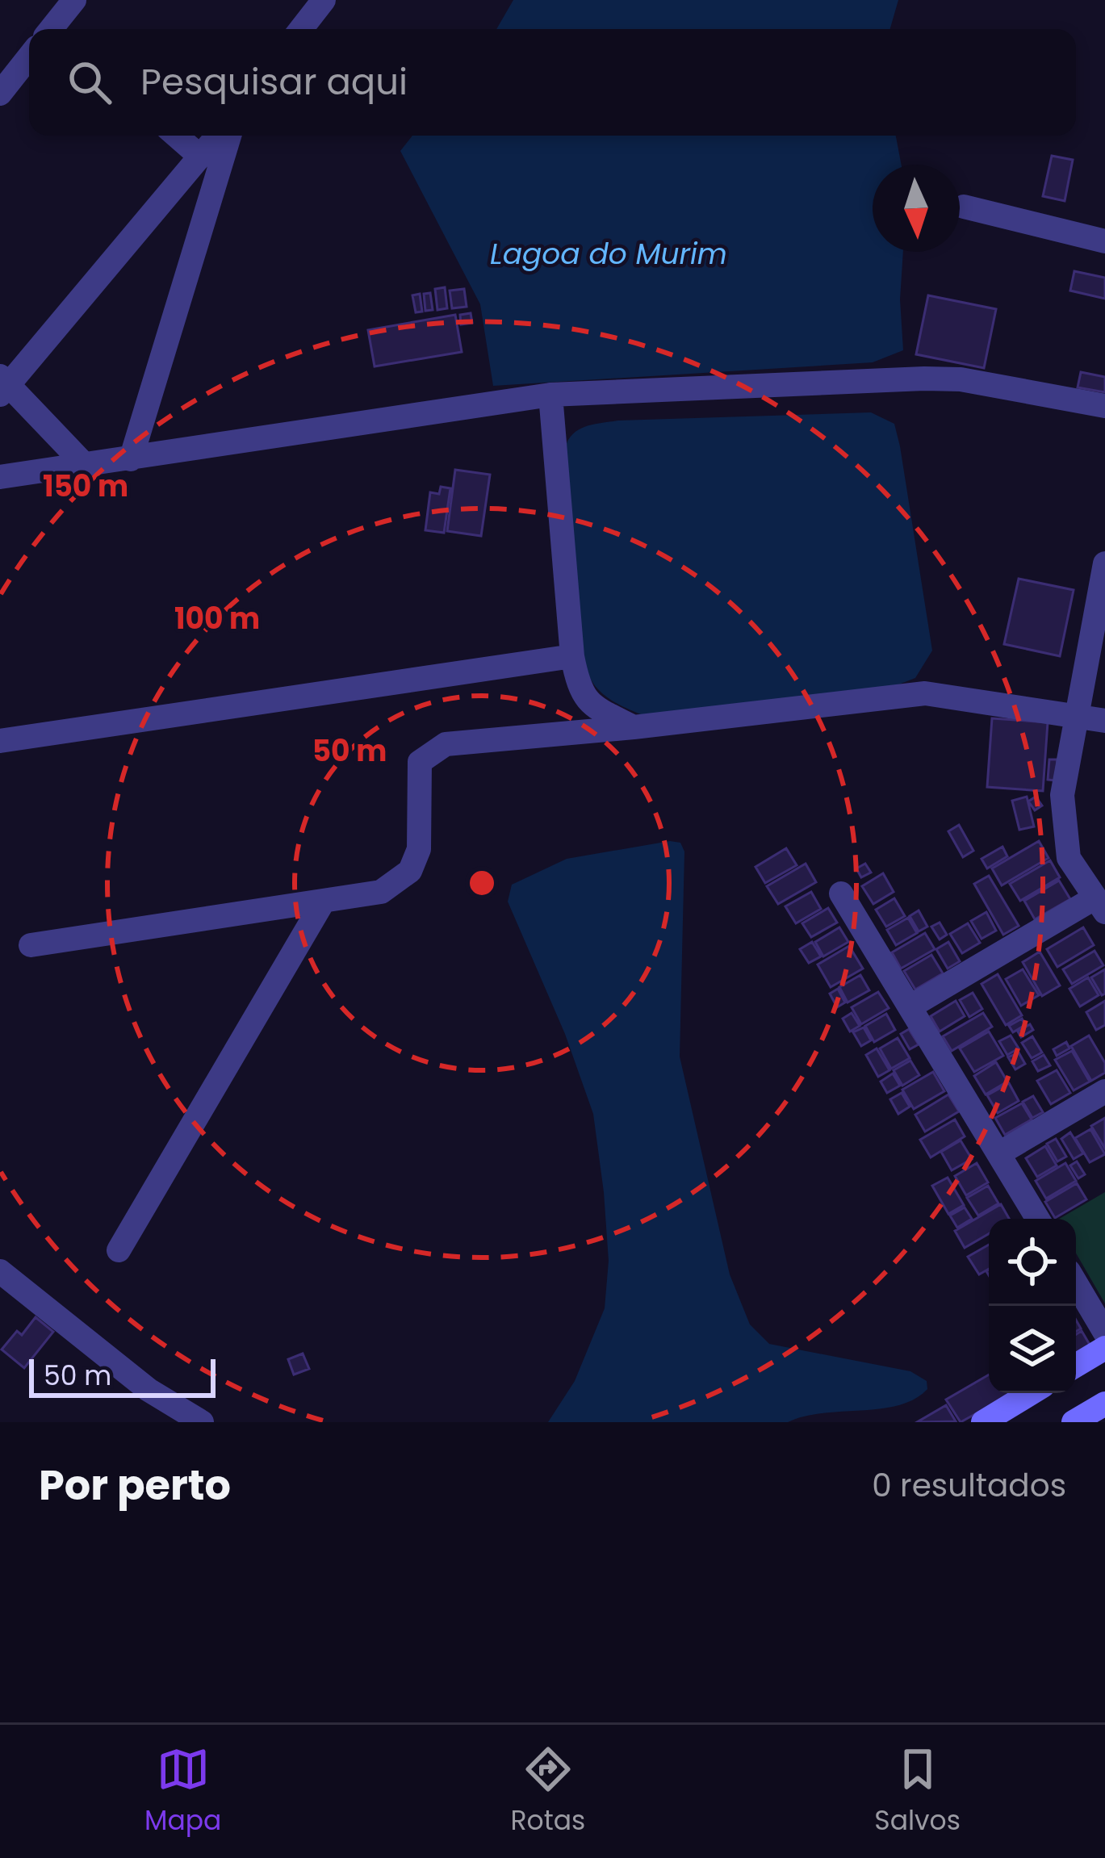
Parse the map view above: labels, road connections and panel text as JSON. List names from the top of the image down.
{
  "water": ["Lagoa do Murim"],
  "scale_bar": "50 m",
  "north": "bottom",
  "page": {
    "search": "Pesquisar aqui",
    "scale": "50 m",
    "heading": ["Por perto", "0 resultados"],
    "nav": ["Mapa", "Rotas", "Salvos"]
  },
  "rings": ["150 m", "100 m", "50 m"]
}
